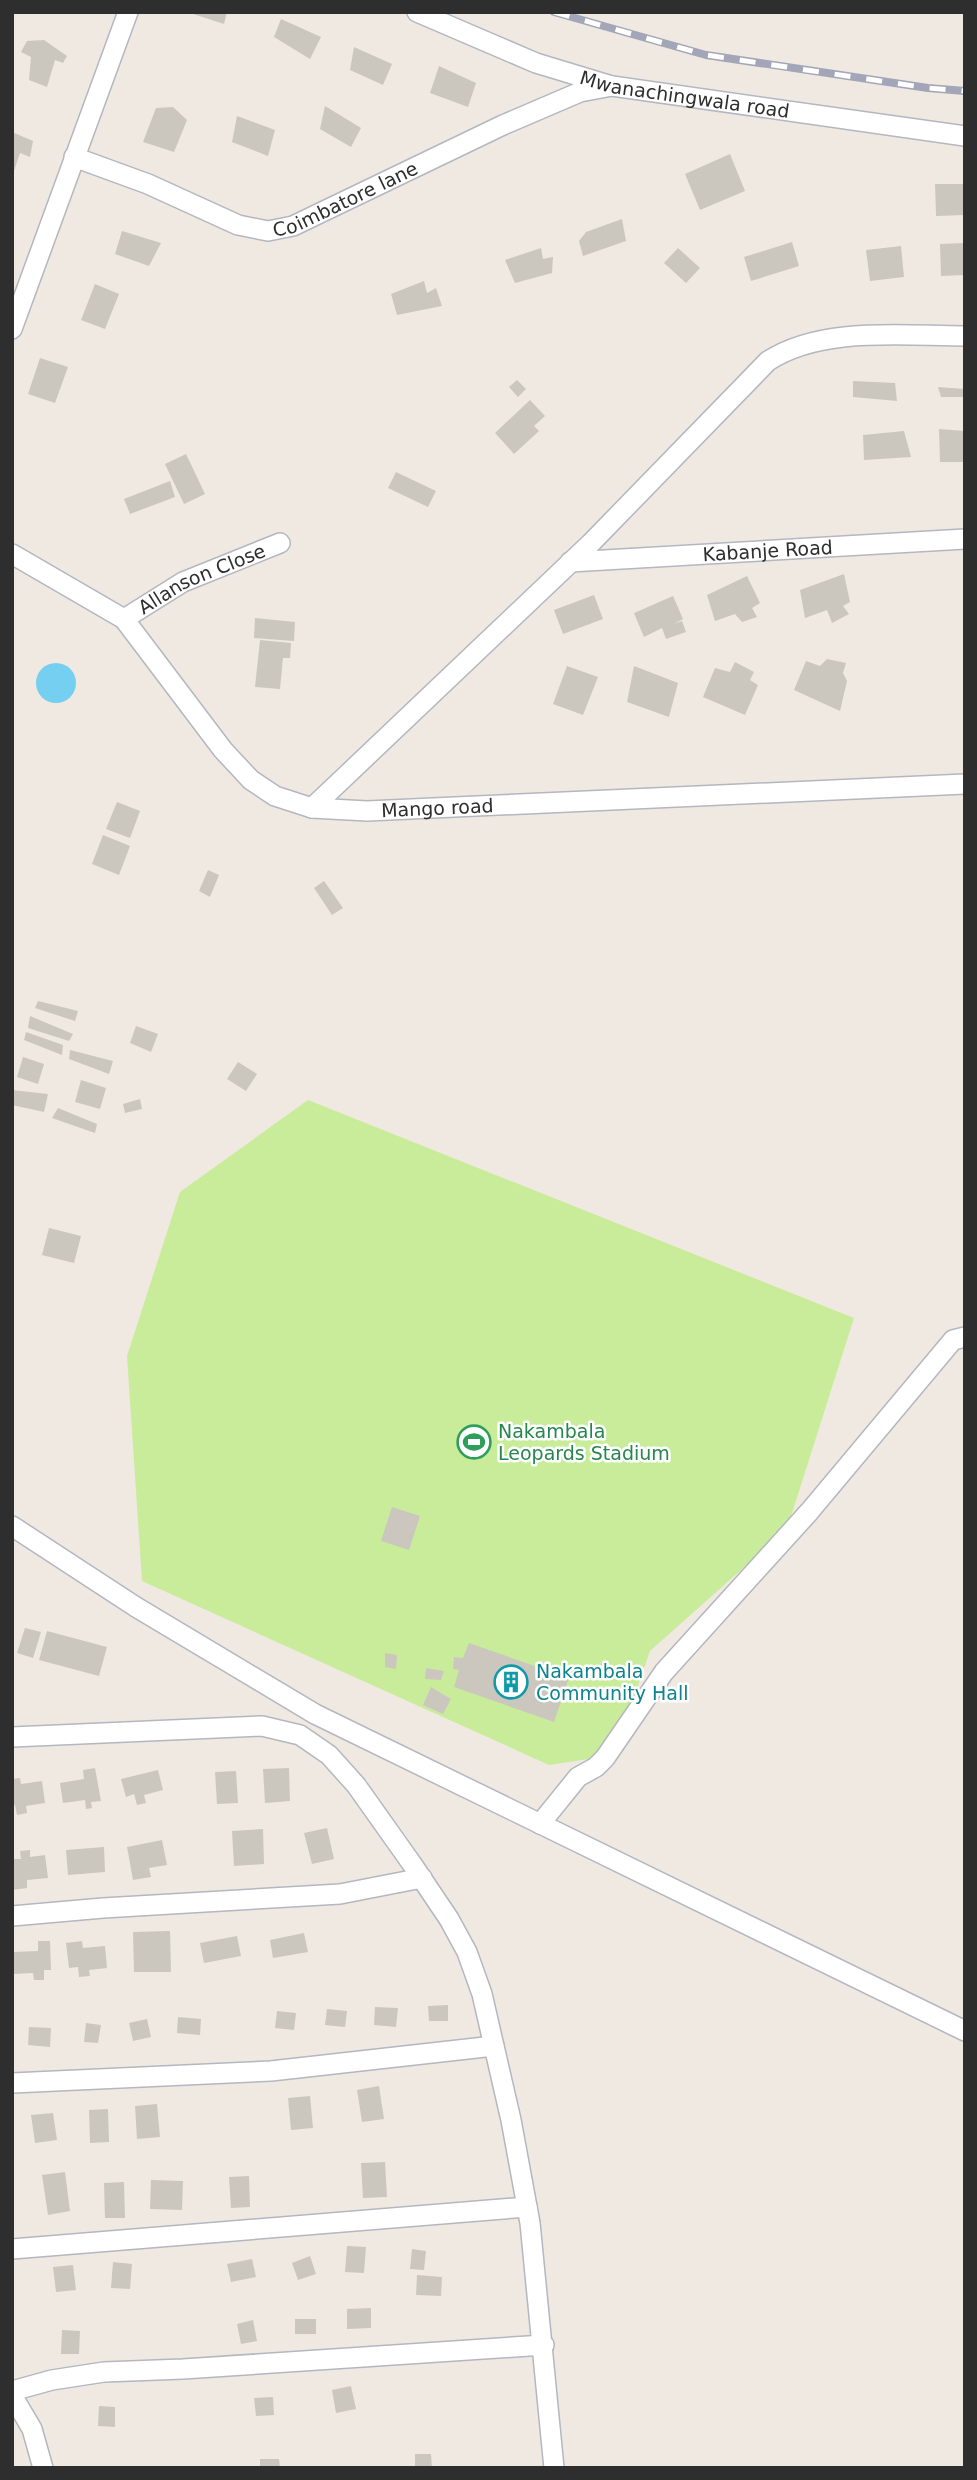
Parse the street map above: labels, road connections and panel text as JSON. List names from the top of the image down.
{
  "streets": {
    "street": [
      "Mwanachingwala road",
      "Coimbatore lane",
      "Kabanje Road",
      "Allanson Close",
      "Mango road"
    ]
  },
  "crossings": [
    ["Mwanachingwala road", "Coimbatore lane"],
    ["Allanson Close", "Mango road"]
  ],
  "places": {
    "sports": ["Nakambala Leopards Stadium"],
    "building": ["Nakambala Community Hall"]
  }
}
